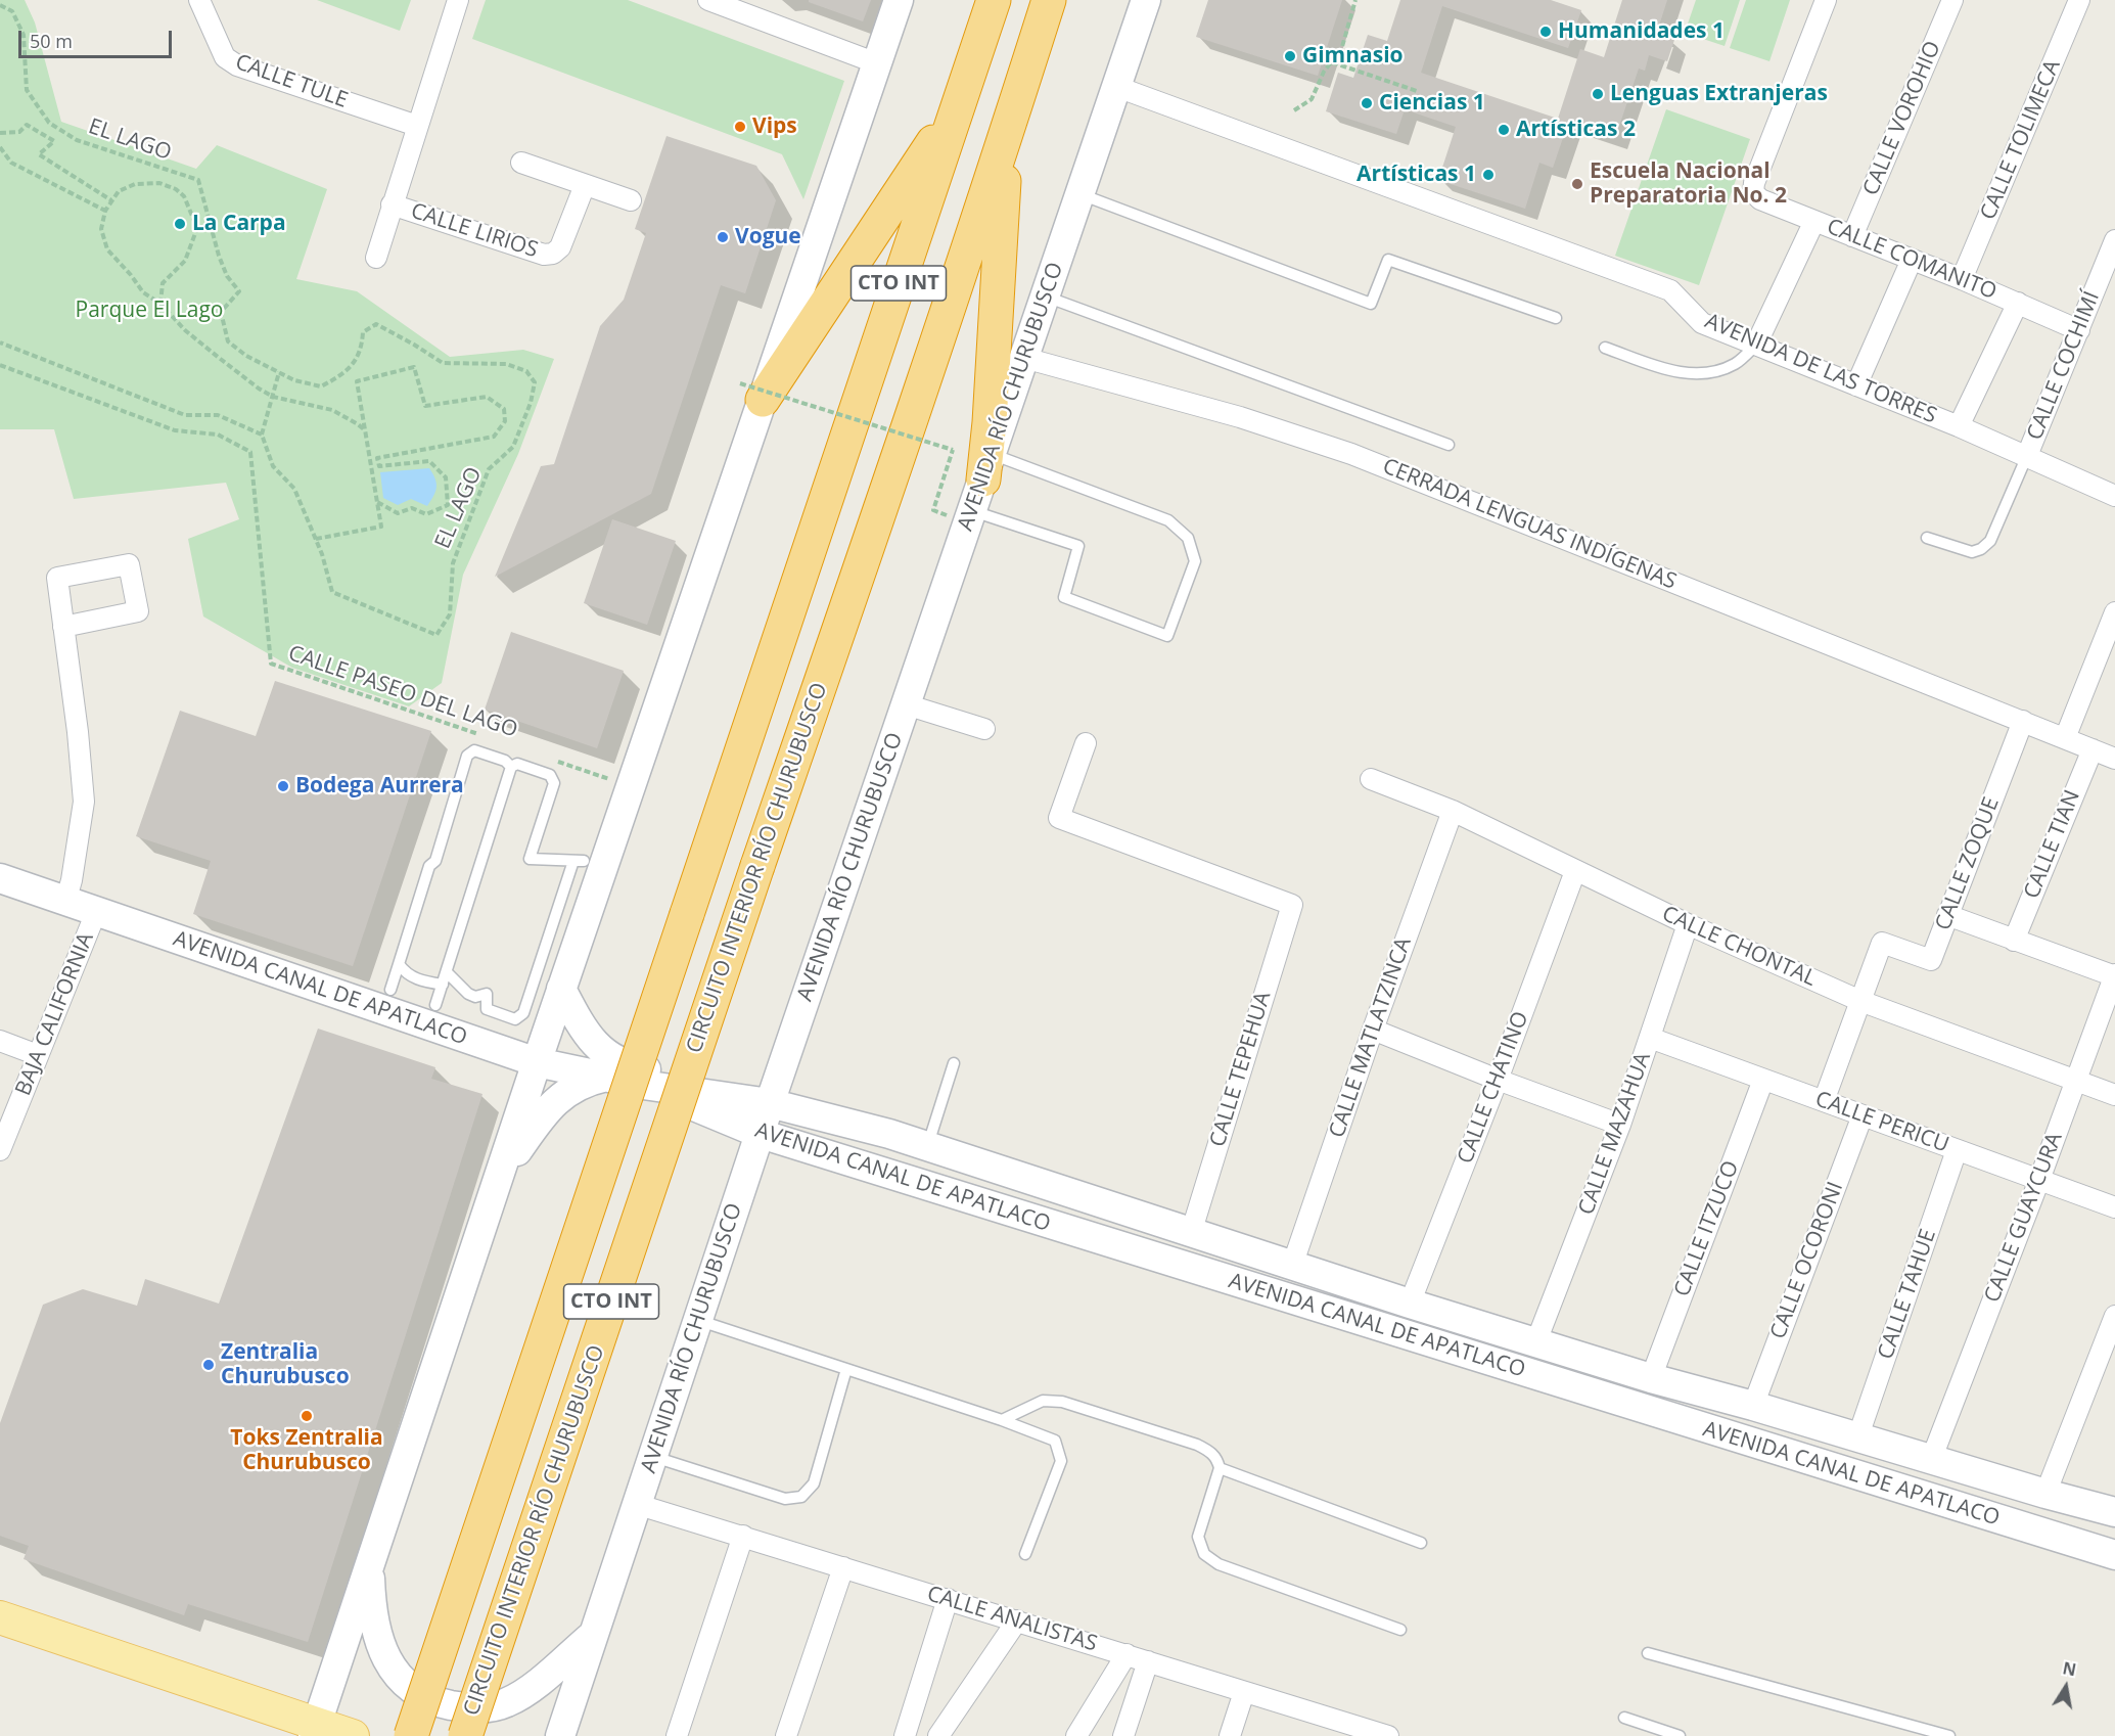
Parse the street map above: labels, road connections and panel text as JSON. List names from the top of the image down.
{
  "streets": {
    "highway": ["CTO INT", "CIRCUITO INTERIOR RÍO CHURUBUSCO"],
    "main road": ["AVENIDA RÍO CHURUBUSCO", "AVENIDA CANAL DE APATLACO"],
    "street": [
      "CALLE TULE",
      "CALLE VOROHIO",
      "CALLE TOLIMECA",
      "CALLE LIRIOS",
      "CALLE COMANITO",
      "CALLE COCHIMÍ",
      "AVENIDA DE LAS TORRES",
      "CERRADA LENGUAS INDÍGENAS",
      "CALLE TIAN",
      "CALLE ZOQUE",
      "CALLE CHONTAL",
      "BAJA CALIFORNIA",
      "CALLE MATLATZINCA",
      "CALLE TEPEHUA",
      "CALLE CHATINO",
      "CALLE PERICU",
      "CALLE MAZAHUA",
      "CALLE GUAYCURA",
      "CALLE ITZUCO",
      "CALLE OCORONI",
      "CALLE TAHUE",
      "CALLE ANALISTAS"
    ],
    "path": ["EL LAGO", "CALLE PASEO DEL LAGO"]
  },
  "crossings": [
    ["CALLE TULE", "CALLE LIRIOS"],
    ["CALLE VOROHIO", "CALLE COMANITO"],
    ["CALLE TOLIMECA", "CALLE COMANITO"],
    ["CALLE COMANITO", "CALLE COCHIMÍ"],
    ["CALLE COCHIMÍ", "AVENIDA DE LAS TORRES"],
    ["AVENIDA DE LAS TORRES", "AVENIDA RÍO CHURUBUSCO"],
    ["AVENIDA RÍO CHURUBUSCO", "CERRADA LENGUAS INDÍGENAS"],
    ["AVENIDA RÍO CHURUBUSCO", "AVENIDA CANAL DE APATLACO"],
    ["AVENIDA RÍO CHURUBUSCO", "CALLE ANALISTAS"],
    ["CERRADA LENGUAS INDÍGENAS", "CALLE TIAN"],
    ["CERRADA LENGUAS INDÍGENAS", "CALLE ZOQUE"],
    ["CALLE ZOQUE", "CALLE CHONTAL"],
    ["CALLE CHONTAL", "CALLE MATLATZINCA"],
    ["CALLE CHONTAL", "CALLE CHATINO"],
    ["CALLE CHONTAL", "CALLE MAZAHUA"],
    ["CALLE CHONTAL", "CALLE GUAYCURA"],
    ["AVENIDA CANAL DE APATLACO", "BAJA CALIFORNIA"],
    ["AVENIDA CANAL DE APATLACO", "CALLE MATLATZINCA"],
    ["AVENIDA CANAL DE APATLACO", "CALLE TEPEHUA"],
    ["AVENIDA CANAL DE APATLACO", "CALLE CHATINO"],
    ["AVENIDA CANAL DE APATLACO", "CALLE MAZAHUA"],
    ["AVENIDA CANAL DE APATLACO", "CALLE GUAYCURA"],
    ["AVENIDA CANAL DE APATLACO", "CALLE ITZUCO"],
    ["AVENIDA CANAL DE APATLACO", "CALLE OCORONI"],
    ["AVENIDA CANAL DE APATLACO", "CALLE TAHUE"],
    ["CALLE PERICU", "CALLE MAZAHUA"],
    ["CALLE PERICU", "CALLE GUAYCURA"],
    ["CALLE PERICU", "CALLE ITZUCO"],
    ["CALLE PERICU", "CALLE OCORONI"],
    ["CALLE PERICU", "CALLE TAHUE"]
  ],
  "parks": ["Parque El Lago"],
  "places": [
    "Humanidades 1",
    "Gimnasio",
    "Lenguas Extranjeras",
    "Ciencias 1",
    "Vips",
    "Artísticas 2",
    "Artísticas 1",
    "Escuela Nacional Preparatoria No. 2",
    "La Carpa",
    "Vogue",
    "Bodega Aurrera",
    "Zentralia Churubusco",
    "Toks Zentralia Churubusco"
  ],
  "scale_bar": "50 m",
  "north": "top"
}
